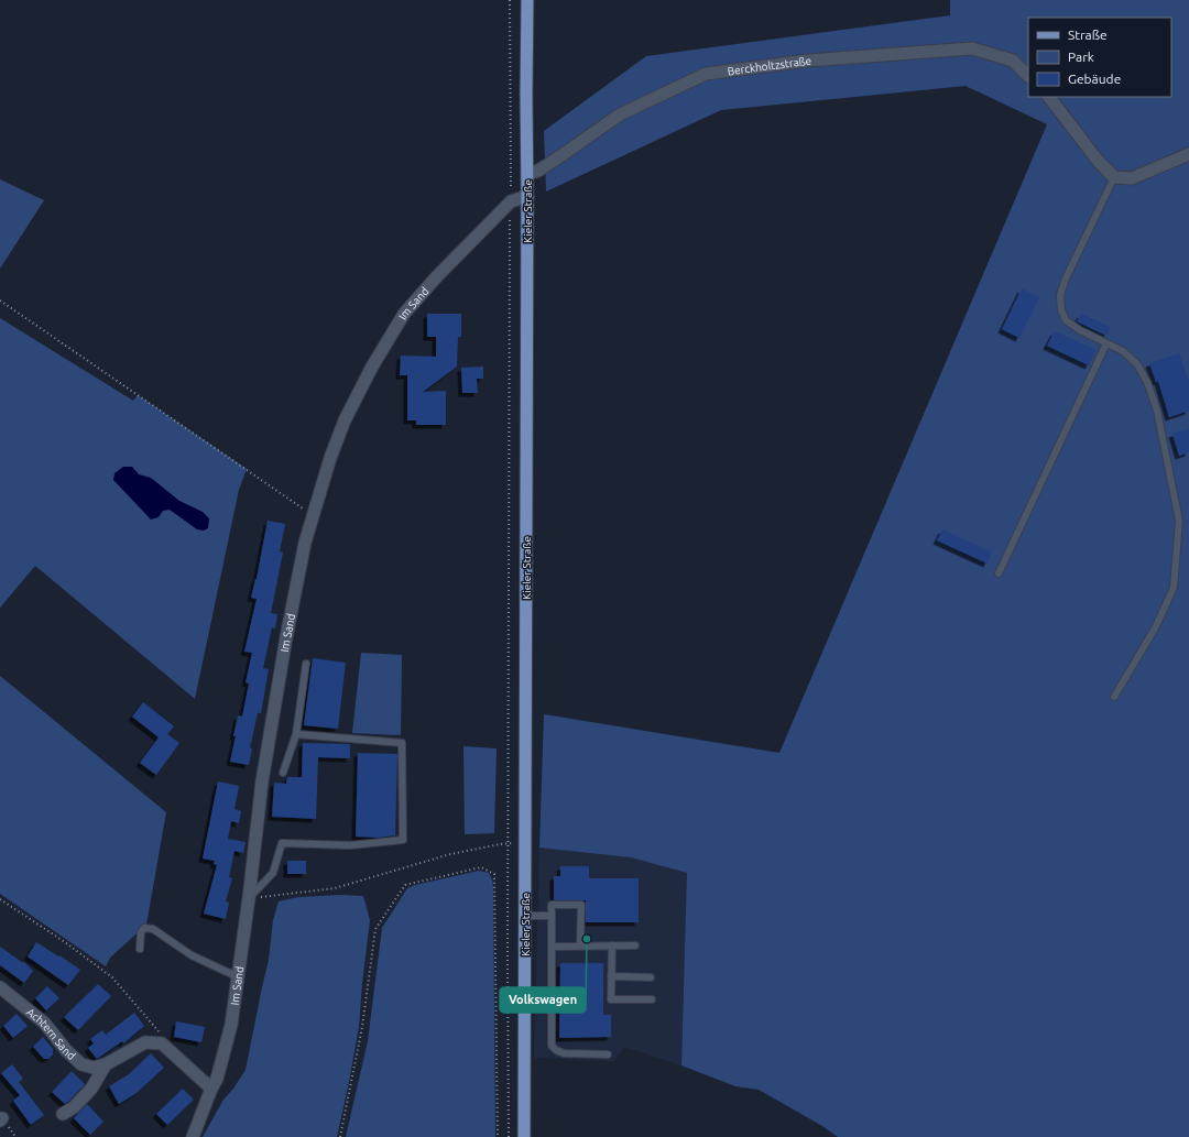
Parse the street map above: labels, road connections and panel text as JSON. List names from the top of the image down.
{
  "streets": {
    "main road": ["Kieler Straße"],
    "street": ["Berckholtzstraße", "Im Sand", "Achtern Sand"]
  },
  "crossings": [
    ["Berckholtzstraße", "Kieler Straße"],
    ["Kieler Straße", "Im Sand"]
  ],
  "places": ["Volkswagen"],
  "legend": ["Straße", "Park", "Gebäude"]
}
